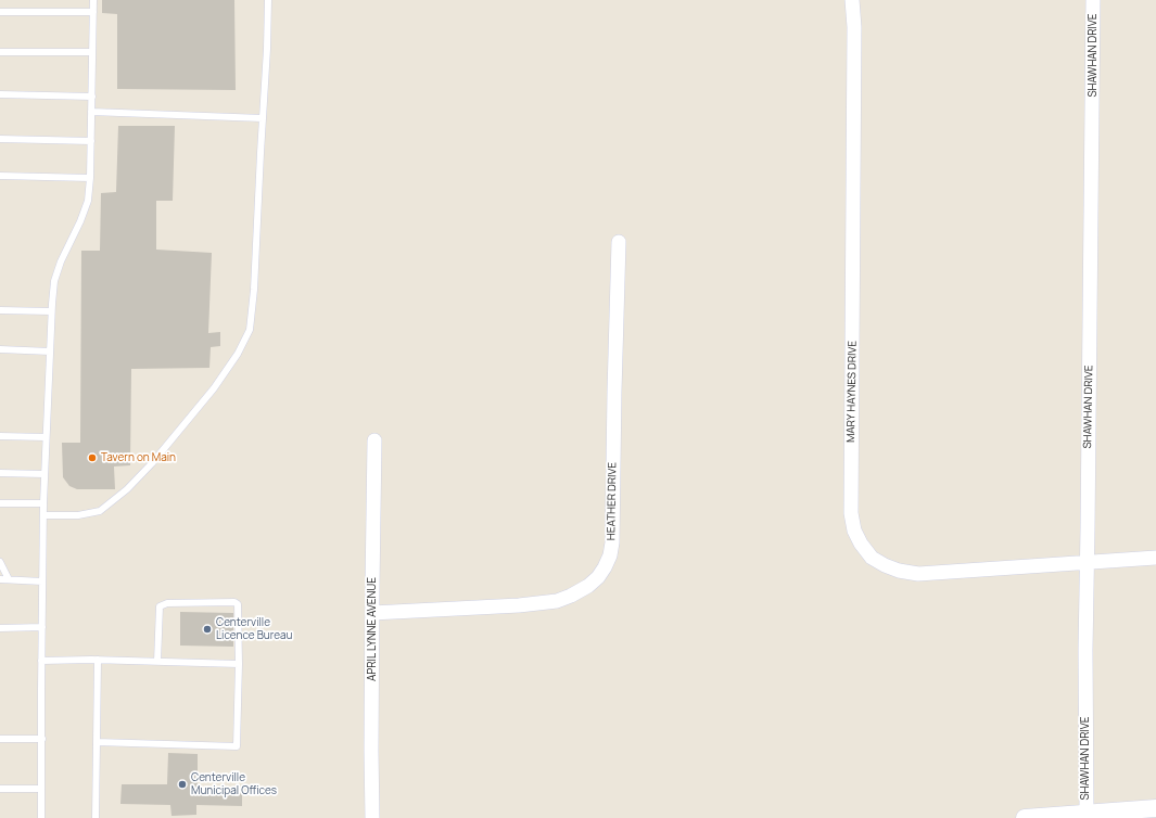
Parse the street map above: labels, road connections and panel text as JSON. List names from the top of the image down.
{
  "streets": {
    "street": [
      "SHAWHAN DRIVE",
      "MARY HAYNES DRIVE",
      "HEATHER DRIVE",
      "APRIL LYNNE AVENUE"
    ]
  },
  "crossings": [
    ["SHAWHAN DRIVE", "MARY HAYNES DRIVE"],
    ["HEATHER DRIVE", "APRIL LYNNE AVENUE"]
  ],
  "places": ["Tavern on Main", "Centerville Licence Bureau", "Centerville Municipal Offices"]
}
